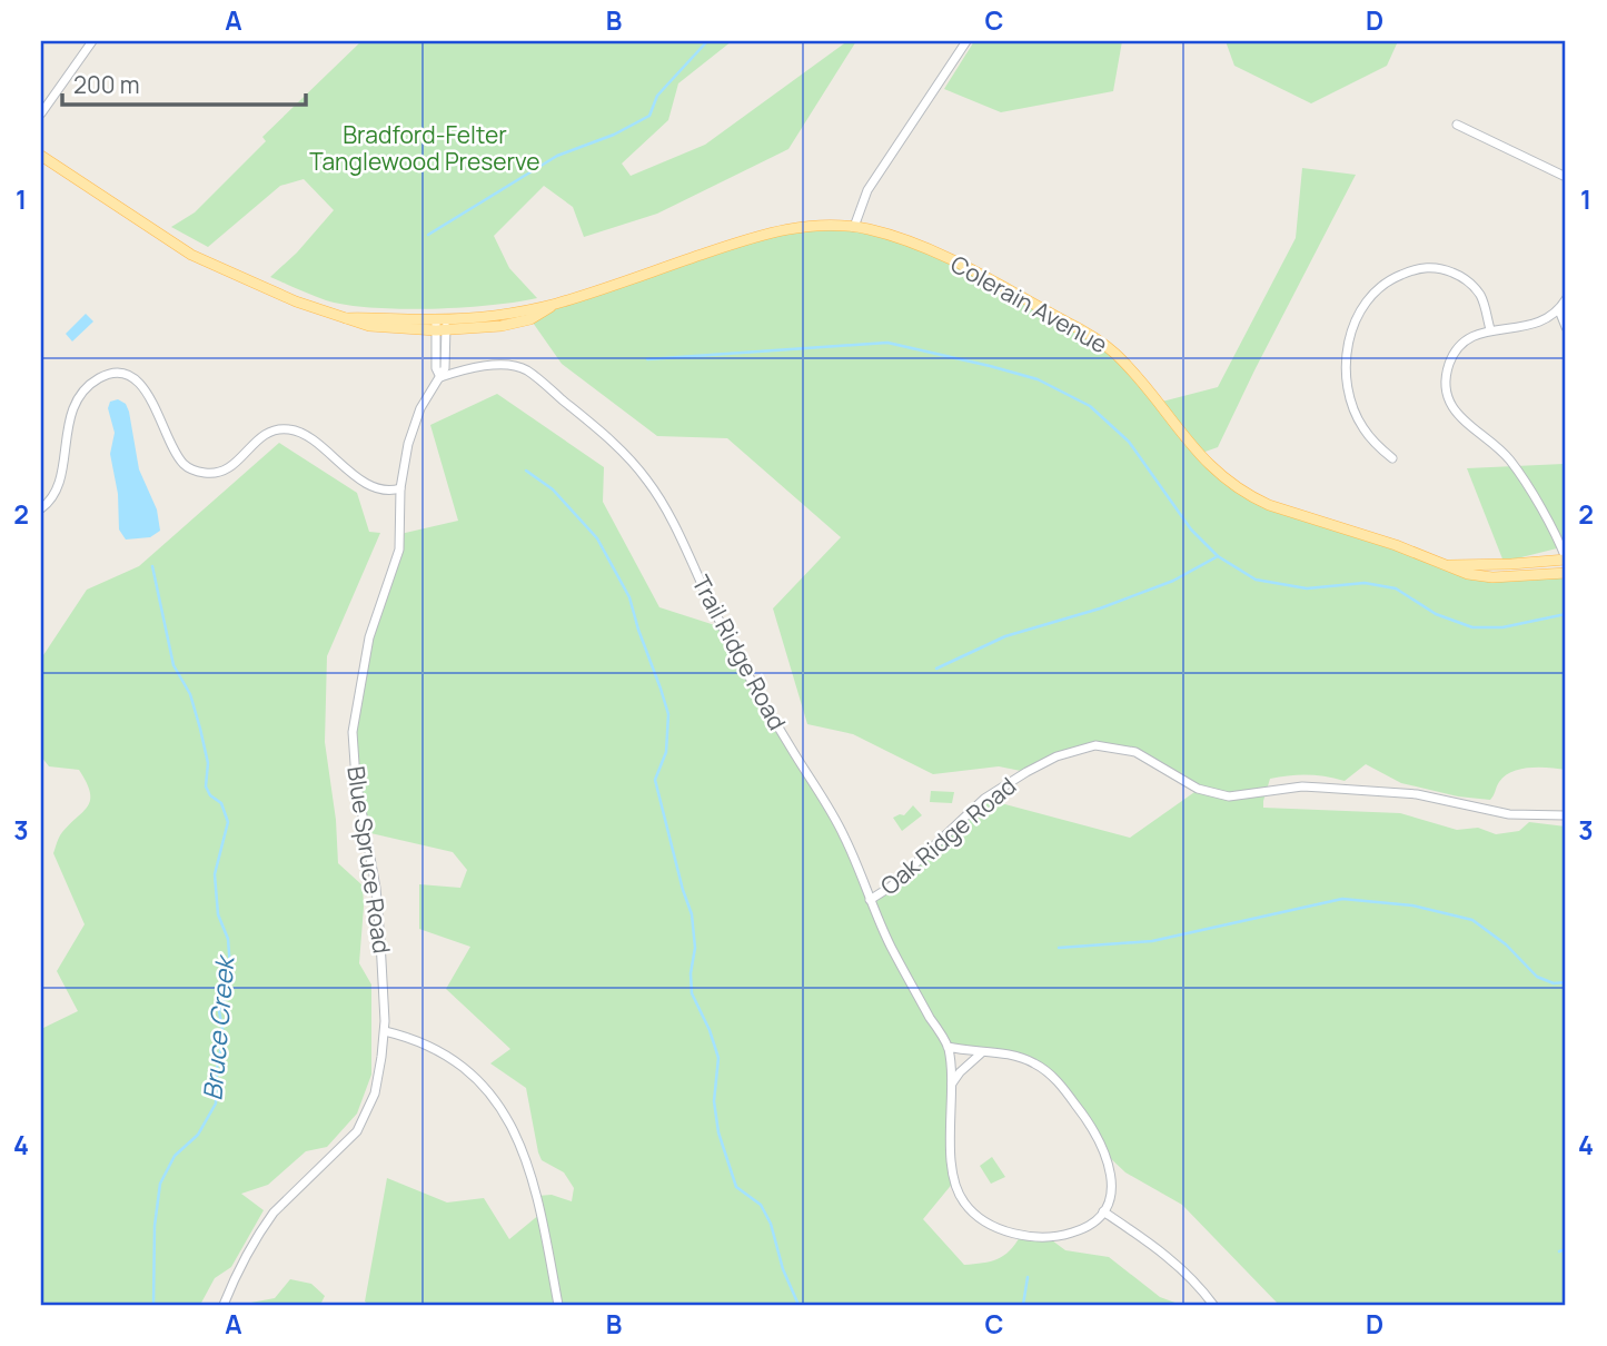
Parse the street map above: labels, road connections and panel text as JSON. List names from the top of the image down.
{
  "streets": {
    "main road": ["Colerain Avenue"],
    "street": ["Trail Ridge Road", "Oak Ridge Road", "Blue Spruce Road"]
  },
  "crossings": [
    ["Colerain Avenue", "Blue Spruce Road"],
    ["Trail Ridge Road", "Oak Ridge Road"],
    ["Trail Ridge Road", "Blue Spruce Road"]
  ],
  "water": ["Bruce Creek"],
  "parks": ["Bradford-Felter Tanglewood Preserve"],
  "scale_bar": "200 m",
  "grid": {
    "columns": [
      "A",
      "B",
      "C",
      "D"
    ],
    "rows": [
      "1",
      "2",
      "3",
      "4"
    ]
  }
}
